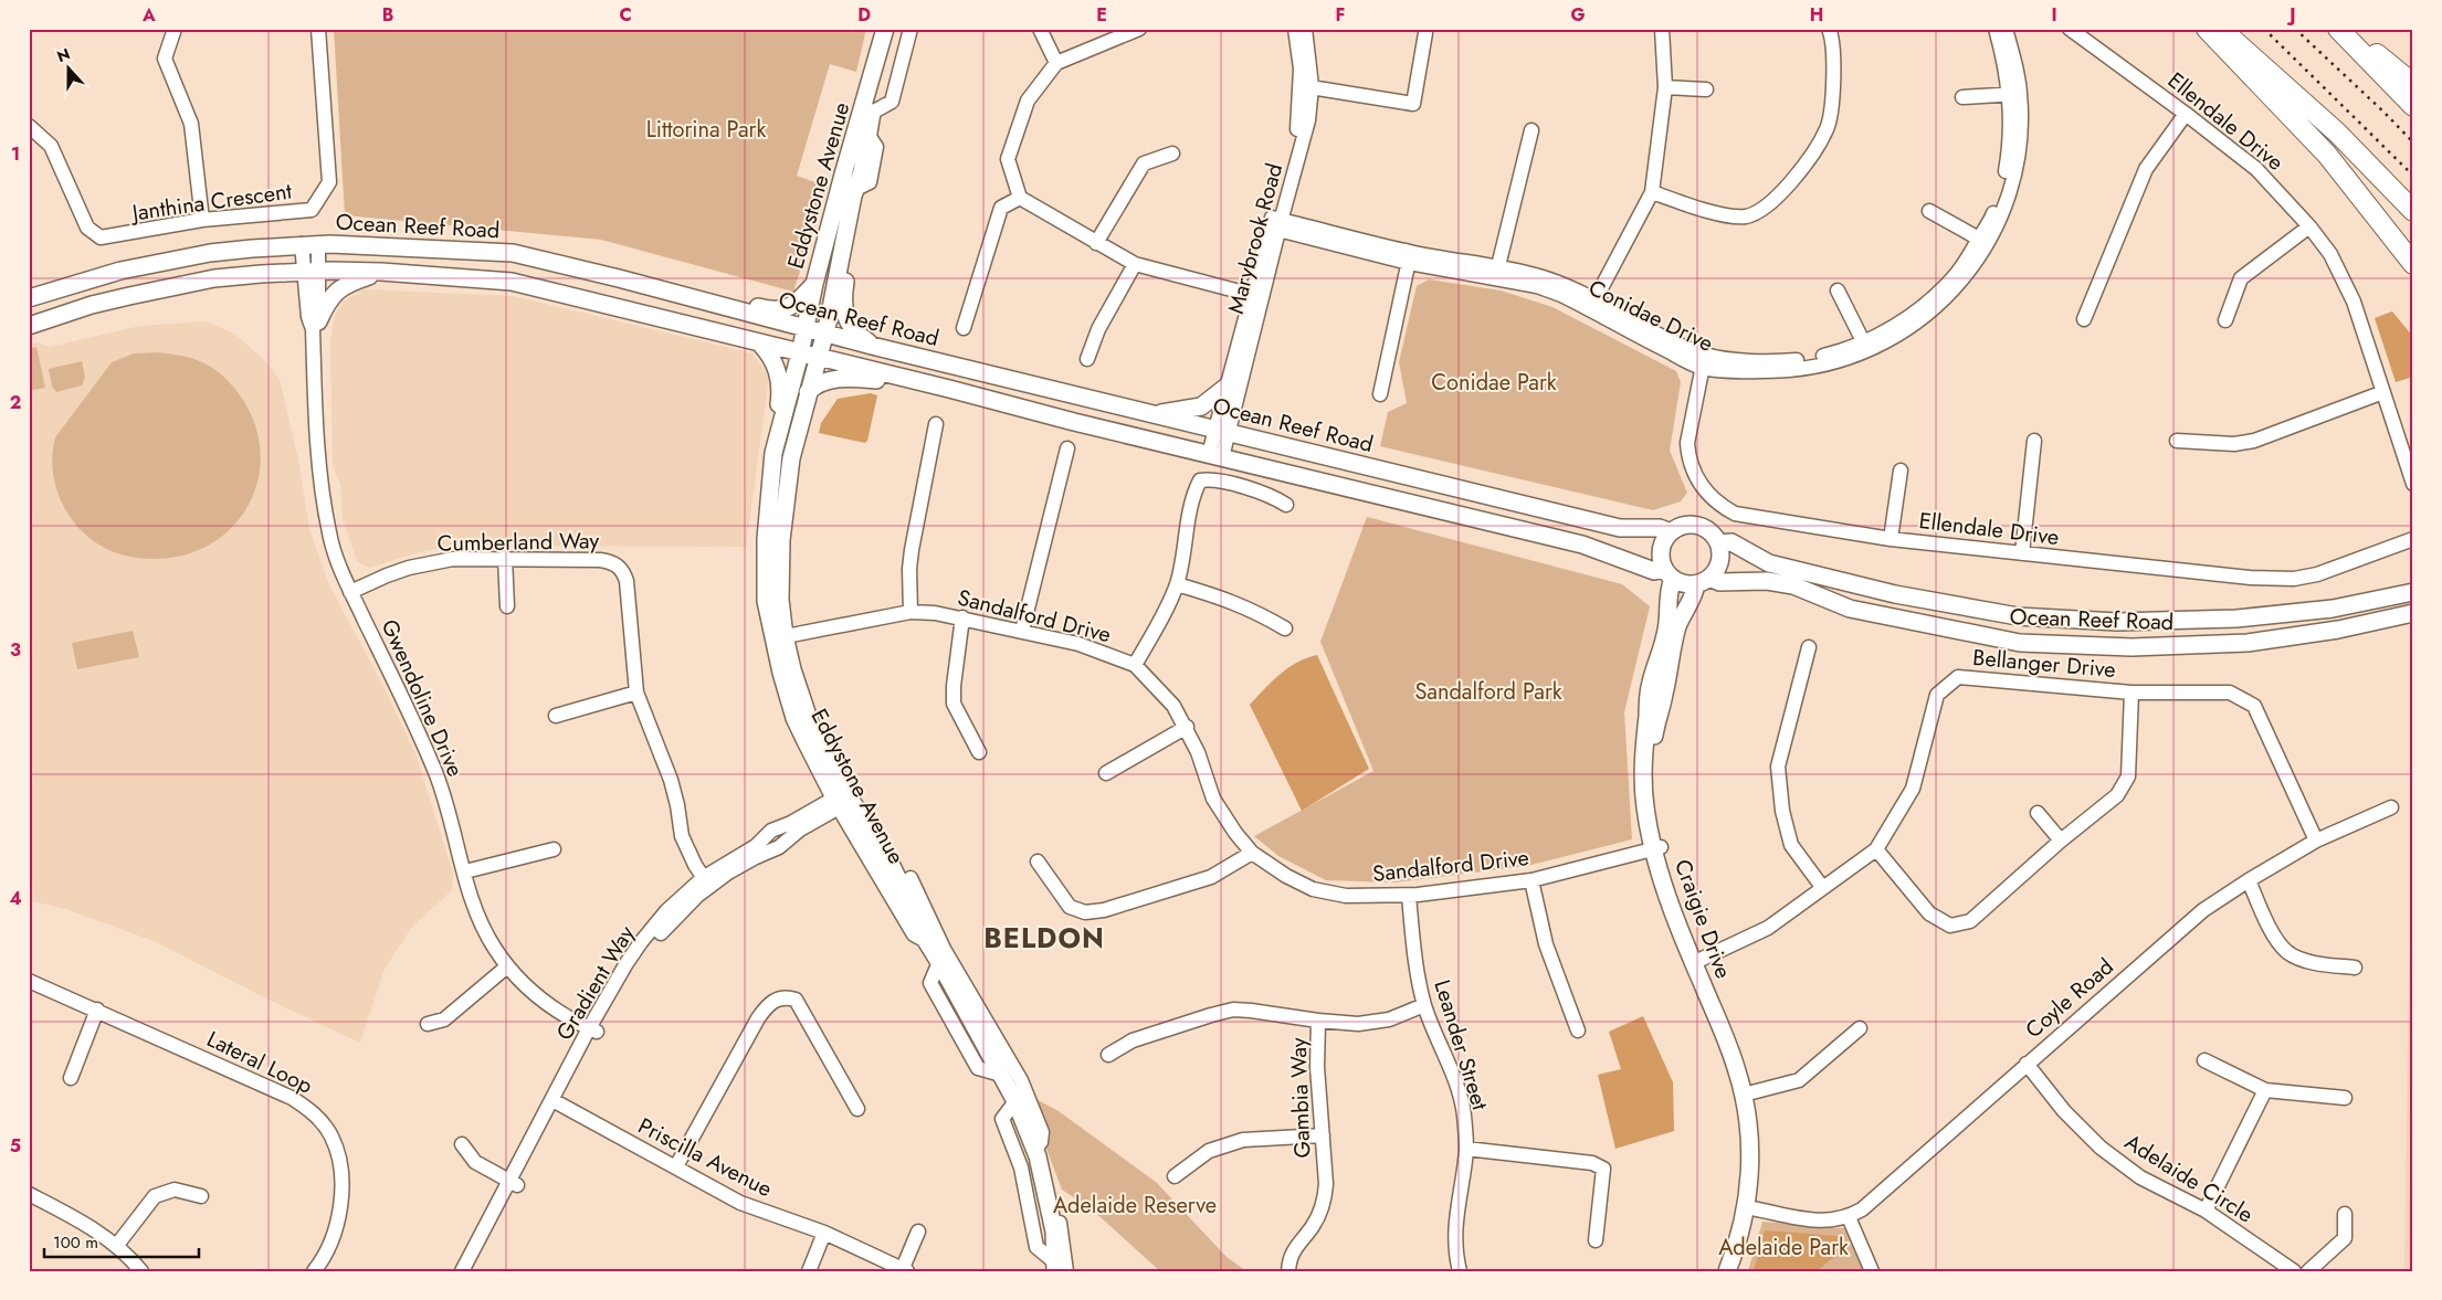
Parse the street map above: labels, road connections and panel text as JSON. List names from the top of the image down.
{
  "streets": {
    "main road": ["Eddystone Avenue", "Ocean Reef Road", "Craigie Drive"],
    "street": [
      "Ellendale Drive",
      "Janthina Crescent",
      "Marybrook Road",
      "Conidae Drive",
      "Cumberland Way",
      "Sandalford Drive",
      "Bellanger Drive",
      "Gwendoline Drive",
      "Gradient Way",
      "Coyle Road",
      "Leander Street",
      "Lateral Loop",
      "Gambia Way",
      "Priscilla Avenue",
      "Adelaide Circle"
    ]
  },
  "crossings": [
    ["Ellendale Drive", "Conidae Drive"],
    ["Eddystone Avenue", "Ocean Reef Road"],
    ["Eddystone Avenue", "Sandalford Drive"],
    ["Eddystone Avenue", "Gradient Way"],
    ["Ocean Reef Road", "Marybrook Road"],
    ["Ocean Reef Road", "Gwendoline Drive"],
    ["Ocean Reef Road", "Craigie Drive"],
    ["Marybrook Road", "Conidae Drive"],
    ["Cumberland Way", "Gwendoline Drive"],
    ["Cumberland Way", "Gradient Way"],
    ["Sandalford Drive", "Craigie Drive"],
    ["Sandalford Drive", "Leander Street"],
    ["Bellanger Drive", "Craigie Drive"],
    ["Bellanger Drive", "Coyle Road"],
    ["Gwendoline Drive", "Gradient Way"],
    ["Craigie Drive", "Coyle Road"],
    ["Gradient Way", "Priscilla Avenue"],
    ["Coyle Road", "Adelaide Circle"],
    ["Leander Street", "Gambia Way"]
  ],
  "districts": ["BELDON"],
  "parks": [
    "Littorina Park",
    "Conidae Park",
    "Sandalford Park",
    "Adelaide Reserve",
    "Adelaide Park"
  ],
  "scale_bar": "100 m",
  "north": "top",
  "grid": {
    "columns": [
      "A",
      "B",
      "C",
      "D",
      "E",
      "F",
      "G",
      "H",
      "I",
      "J"
    ],
    "rows": [
      "1",
      "2",
      "3",
      "4",
      "5"
    ]
  }
}
